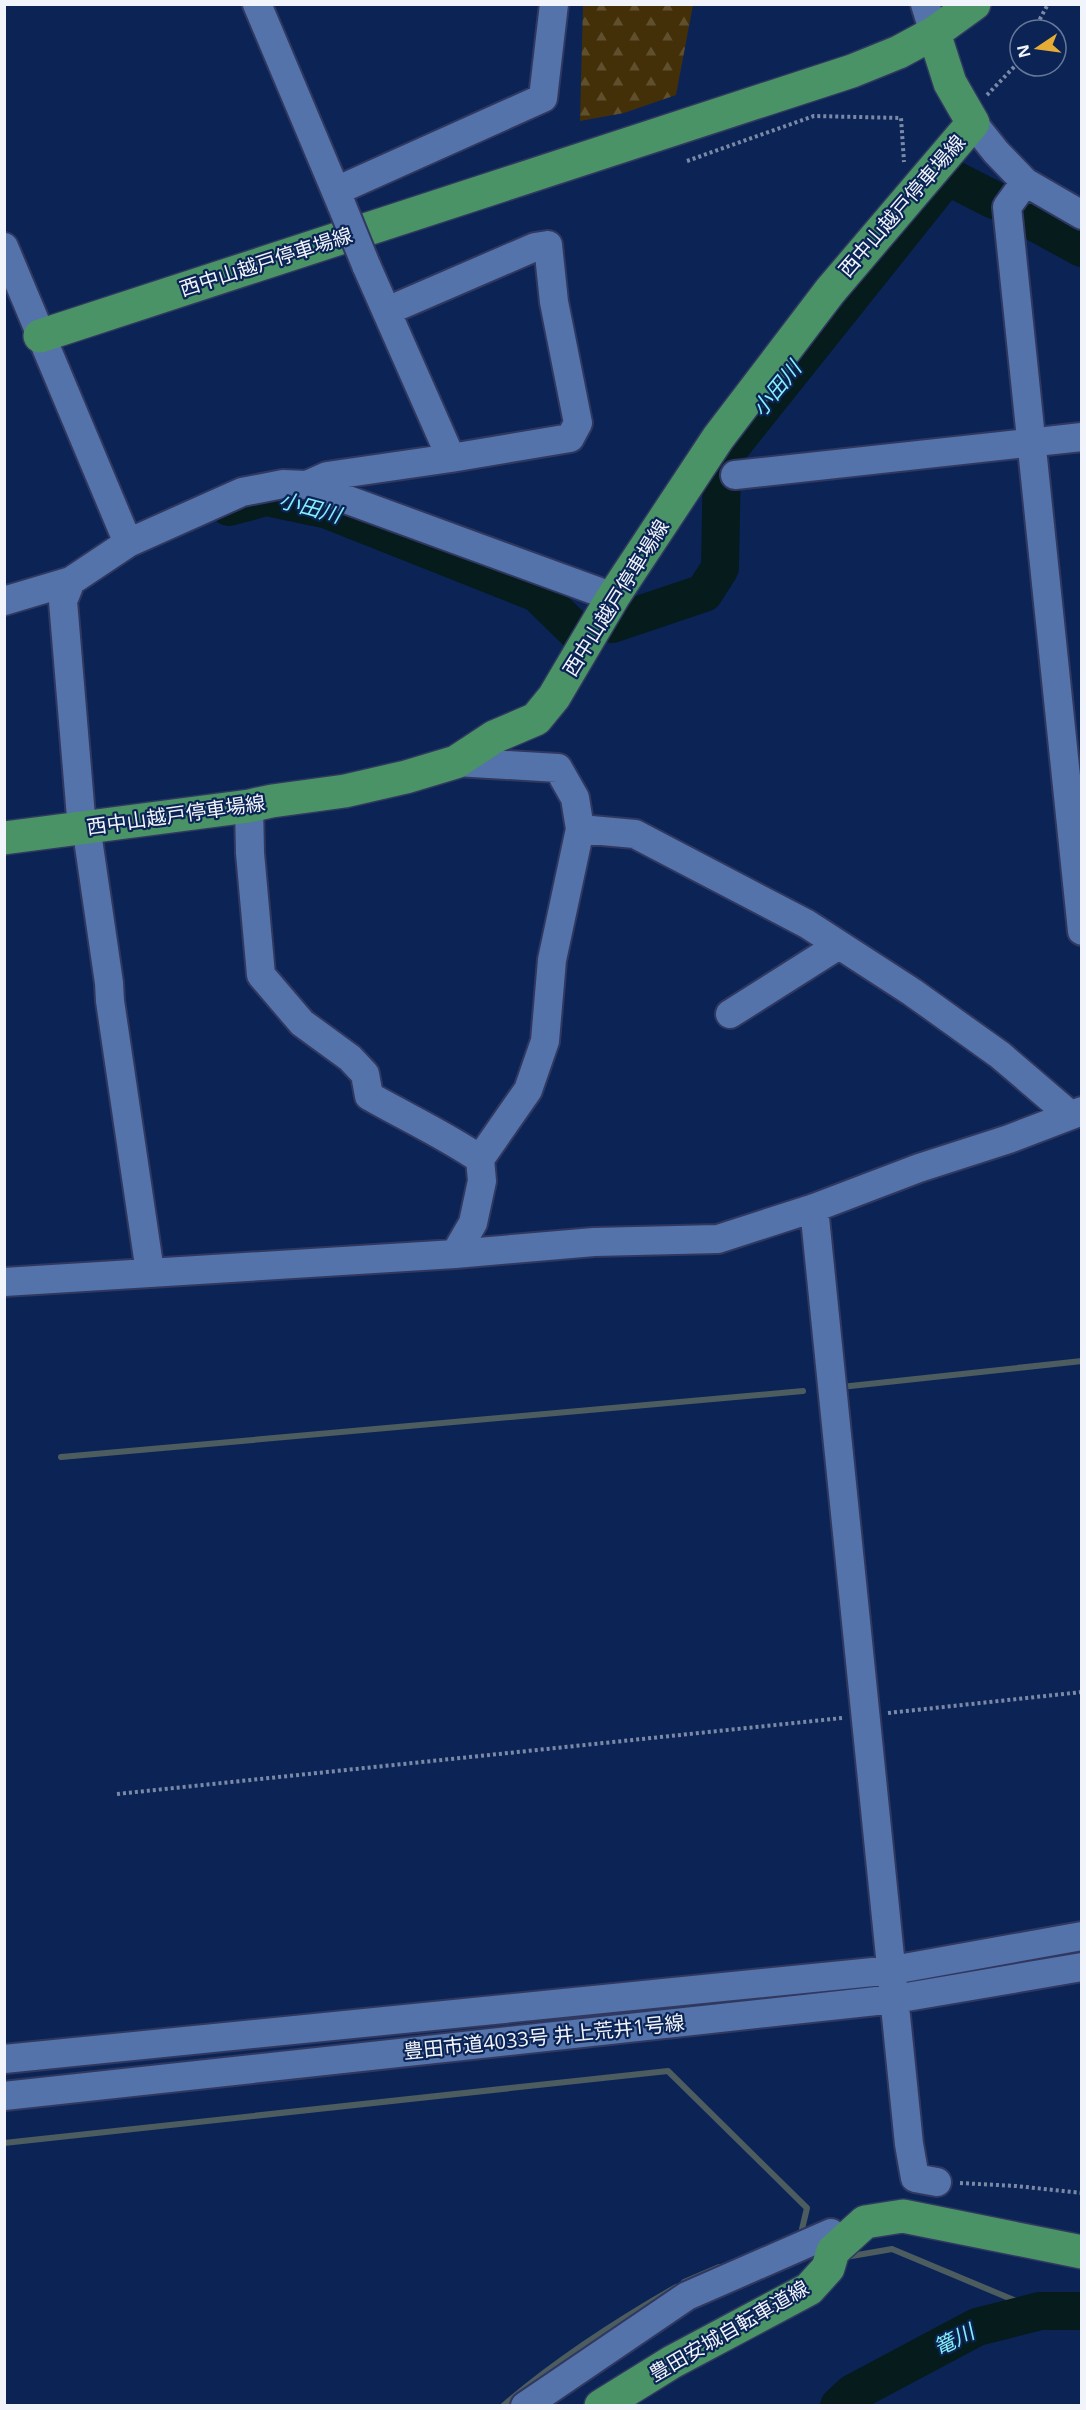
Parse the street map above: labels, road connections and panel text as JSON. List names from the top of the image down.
{
  "streets": {
    "main road": ["西中山越戸停車場線", "豊田安城自転車道線"],
    "street": ["豊田市道4033号 井上荒井1号線"]
  },
  "water": ["小田川", "篭川"],
  "north": "left"
}
